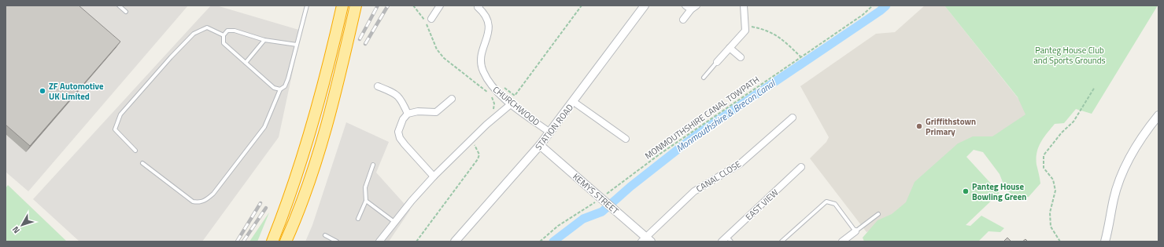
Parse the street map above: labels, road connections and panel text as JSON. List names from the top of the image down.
{
  "streets": {
    "street": [
      "CHURCHWOOD",
      "STATION ROAD",
      "CANAL CLOSE",
      "KEMYS STREET",
      "EAST VIEW"
    ],
    "path": ["MONMOUTHSHIRE CANAL TOWPATH"]
  },
  "crossings": [
    ["CHURCHWOOD", "STATION ROAD"],
    ["MONMOUTHSHIRE CANAL TOWPATH", "KEMYS STREET"],
    ["STATION ROAD", "KEMYS STREET"],
    ["CANAL CLOSE", "KEMYS STREET"]
  ],
  "water": ["Monmouthshire & Brecon Canal"],
  "parks": ["Panteg House Club and Sports Grounds"],
  "places": ["ZF Automotive UK Limited", "Griffithstown Primary", "Panteg House Bowling Green"],
  "north": "bottom left"
}
